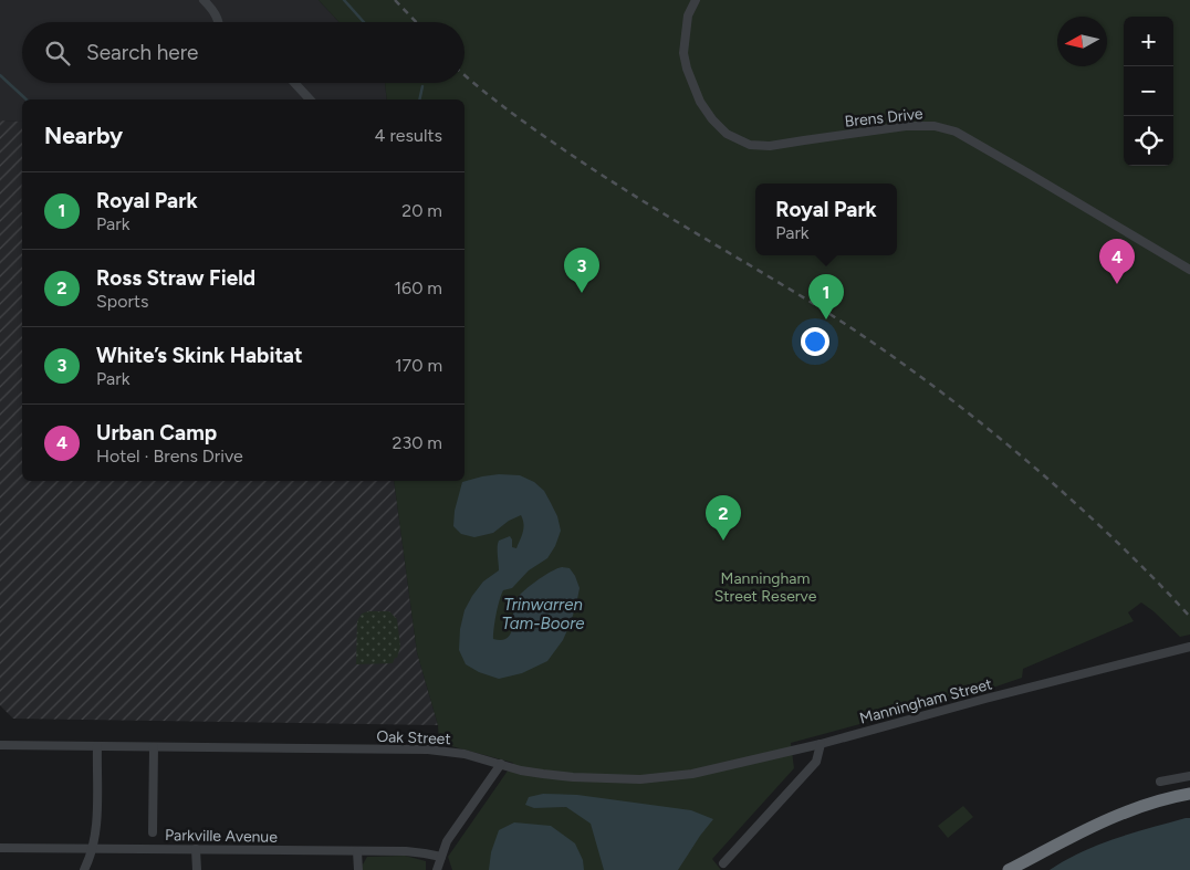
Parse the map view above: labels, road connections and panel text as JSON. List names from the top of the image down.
{
  "streets": {
    "street": [
      "Brens Drive",
      "Manningham Street",
      "Oak Street",
      "Parkville Avenue"
    ]
  },
  "crossings": [
    ["Manningham Street", "Oak Street"]
  ],
  "water": ["Trinwarren Tam-Boore"],
  "parks": ["Manningham Street Reserve"],
  "north": "left",
  "page": {
    "map_buttons": ["+", "−"],
    "search": "Search here",
    "heading": ["Nearby", "4 results"],
    "list": [
      {
        "mark": "1",
        "name": "Royal Park",
        "note": "Park",
        "value": "20 m"
      },
      {
        "mark": "2",
        "name": "Ross Straw Field",
        "note": "Sports",
        "value": "160 m"
      },
      {
        "mark": "3",
        "name": "White’s Skink Habitat",
        "note": "Park",
        "value": "170 m"
      },
      {
        "mark": "4",
        "name": "Urban Camp",
        "note": "Hotel · Brens Drive",
        "value": "230 m"
      }
    ],
    "popup": ["Royal Park", "Park"],
    "pins": [
      "4",
      "3",
      "1",
      "2"
    ]
  }
}
